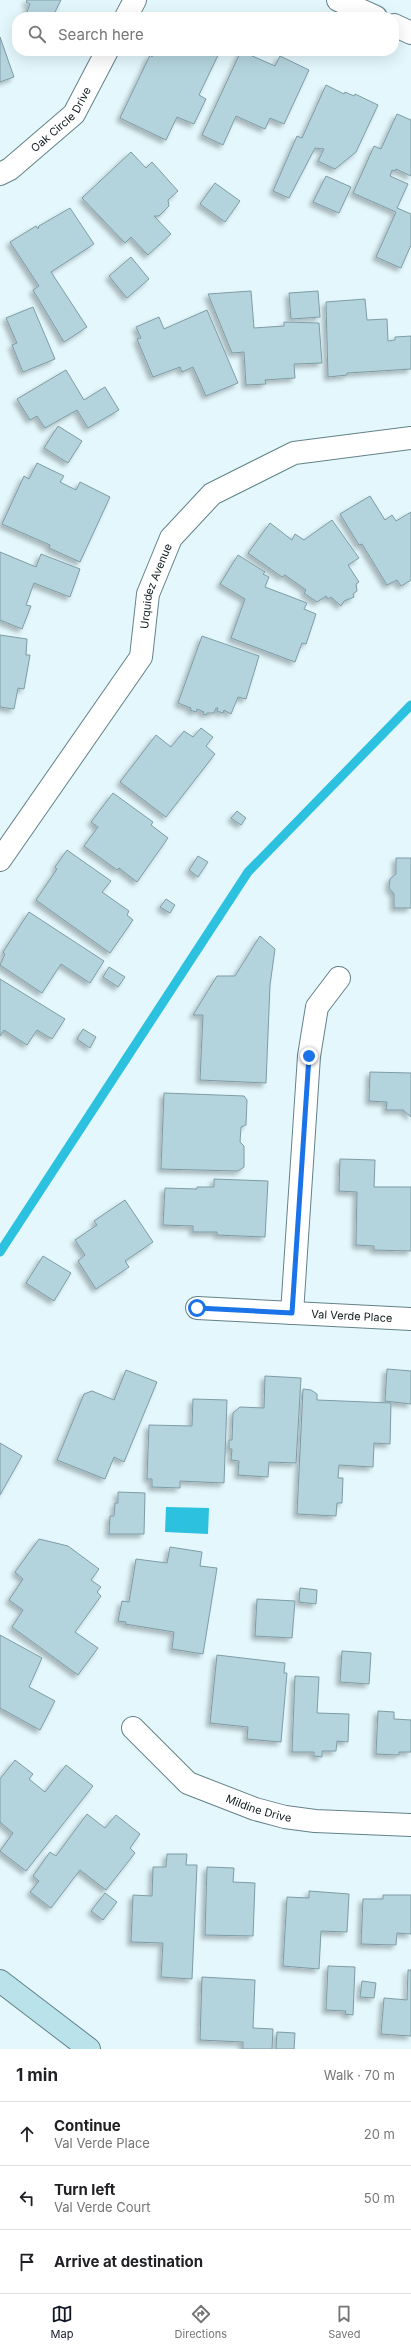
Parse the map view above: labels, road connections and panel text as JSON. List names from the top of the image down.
{
  "streets": {
    "street": [
      "Oak Circle Drive",
      "Urquidez Avenue",
      "Val Verde Place",
      "Mildine Drive"
    ]
  },
  "page": {
    "search": "Search here",
    "heading": ["1 min", "Walk · 70 m"],
    "list": [
      ["Continue", "Val Verde Place", "20 m"],
      ["Turn left", "Val Verde Court", "50 m"],
      "Arrive at destination"
    ],
    "nav": ["Map", "Directions", "Saved"]
  }
}
